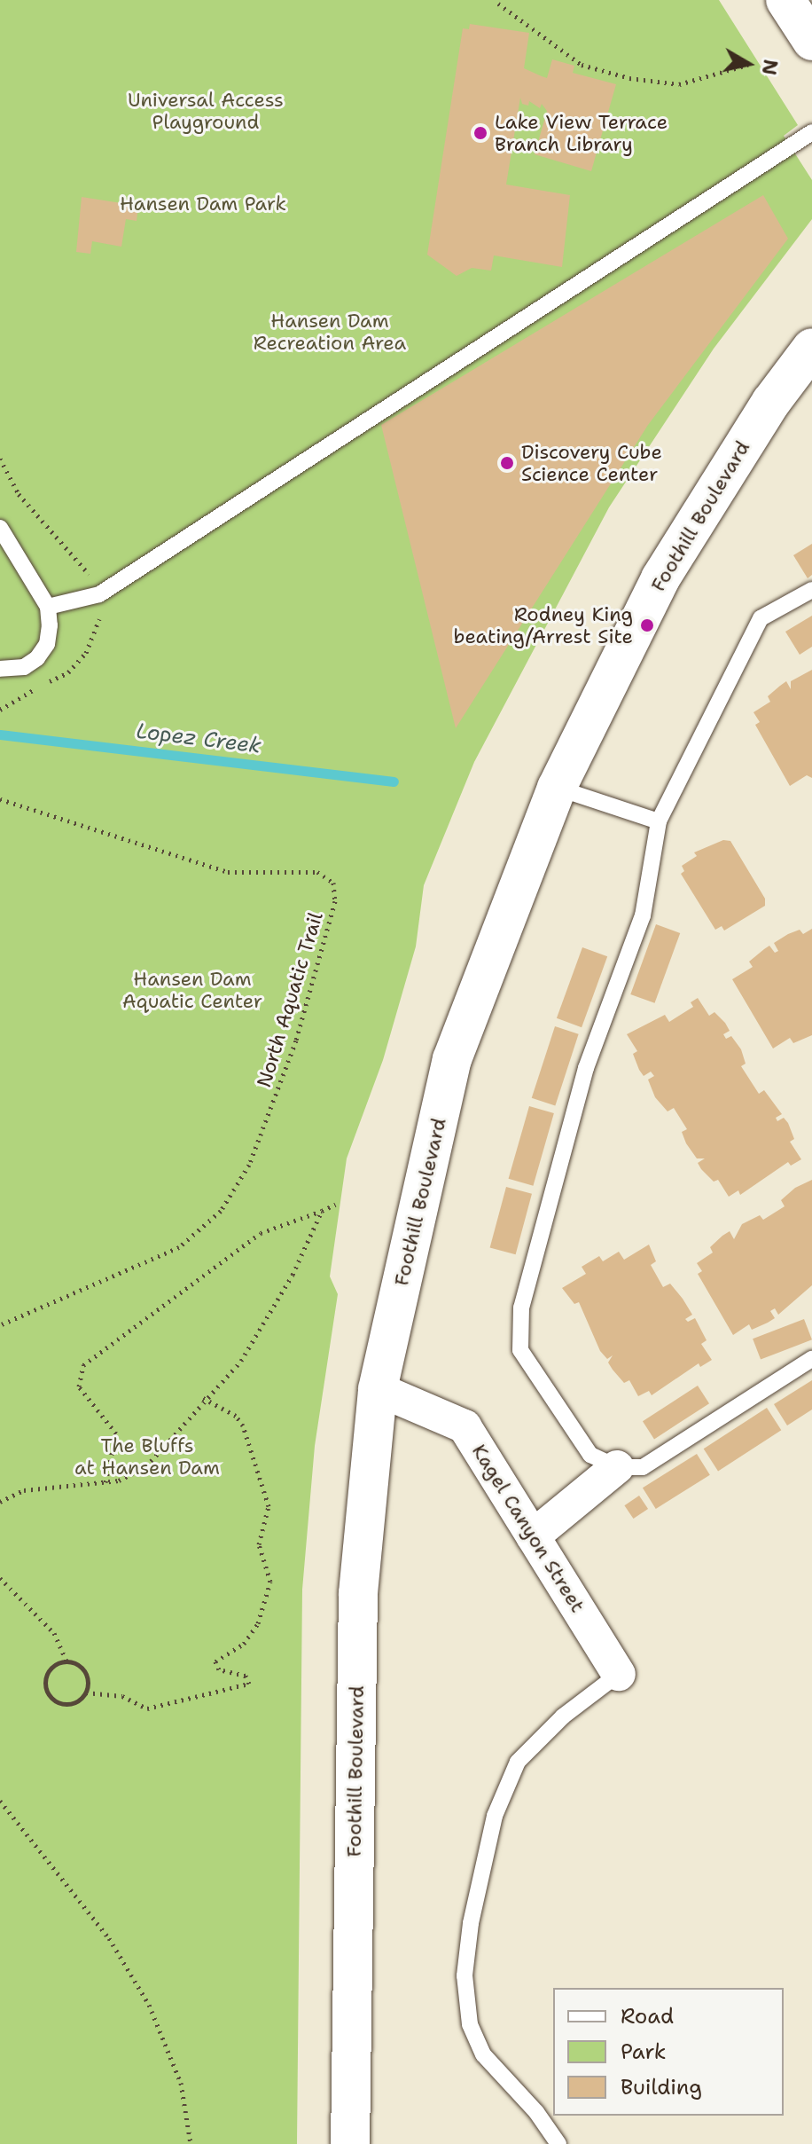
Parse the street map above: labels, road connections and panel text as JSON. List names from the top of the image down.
{
  "streets": {
    "main road": ["Foothill Boulevard"],
    "street": ["Kagel Canyon Street"],
    "path": ["North Aquatic Trail"]
  },
  "crossings": [
    ["Foothill Boulevard", "Kagel Canyon Street"]
  ],
  "water": ["Lopez Creek"],
  "parks": [
    "Universal Access Playground",
    "Hansen Dam Park",
    "Hansen Dam Recreation Area",
    "Hansen Dam Aquatic Center",
    "The Bluffs at Hansen Dam"
  ],
  "places": ["Lake View Terrace Branch Library", "Discovery Cube Science Center", "Rodney King beating/Arrest Site"],
  "legend": ["Road", "Park", "Building"],
  "north": "right"
}
